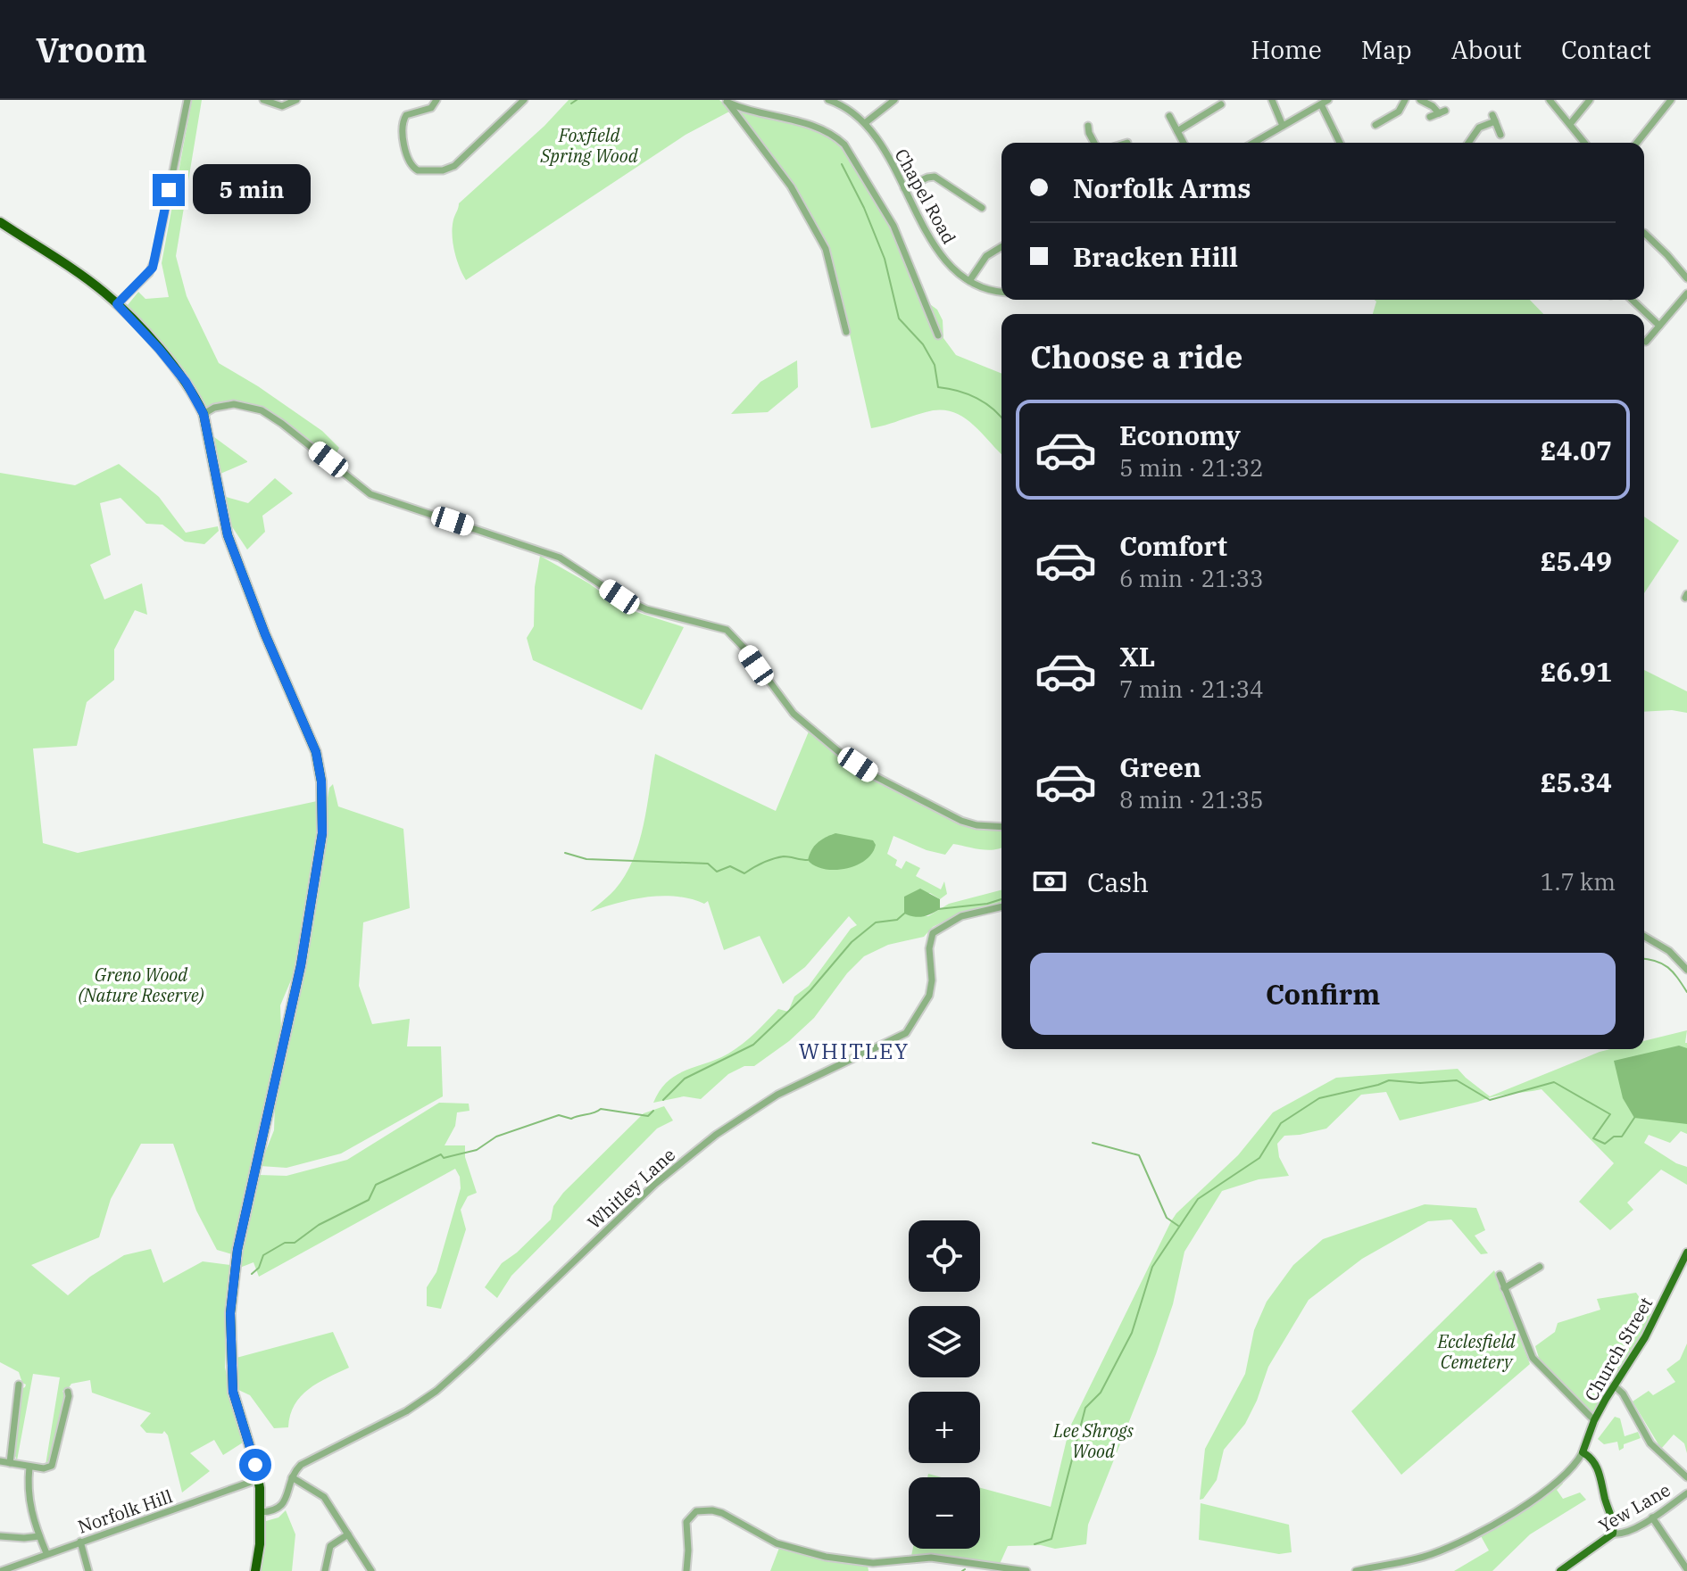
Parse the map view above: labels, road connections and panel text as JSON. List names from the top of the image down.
{
  "streets": {
    "main road": ["Church Street", "Yew Lane"],
    "street": ["Chapel Road", "Whitley Lane", "Norfolk Hill"]
  },
  "districts": ["WHITLEY"],
  "parks": [
    "Foxfield Spring Wood",
    "Greno Wood (Nature Reserve)",
    "Ecclesfield Cemetery",
    "Lee Shrogs Wood"
  ],
  "page": {
    "header": "Vroom",
    "nav": [
      "Home",
      "Map",
      "About",
      "Contact"
    ],
    "banner": ["Norfolk Arms", "Bracken Hill"],
    "bubble": "5 min",
    "heading": "Choose a ride",
    "list": [
      {
        "name": "Economy",
        "note": "5 min · 21:32",
        "value": "£4.07"
      },
      {
        "name": "Comfort",
        "note": "6 min · 21:33",
        "value": "£5.49"
      },
      {
        "name": "XL",
        "note": "7 min · 21:34",
        "value": "£6.91"
      },
      {
        "name": "Green",
        "note": "8 min · 21:35",
        "value": "£5.34"
      }
    ],
    "pay": ["Cash", "1.7 km"],
    "buttons": "Confirm",
    "map_buttons": ["+", "−"]
  }
}
